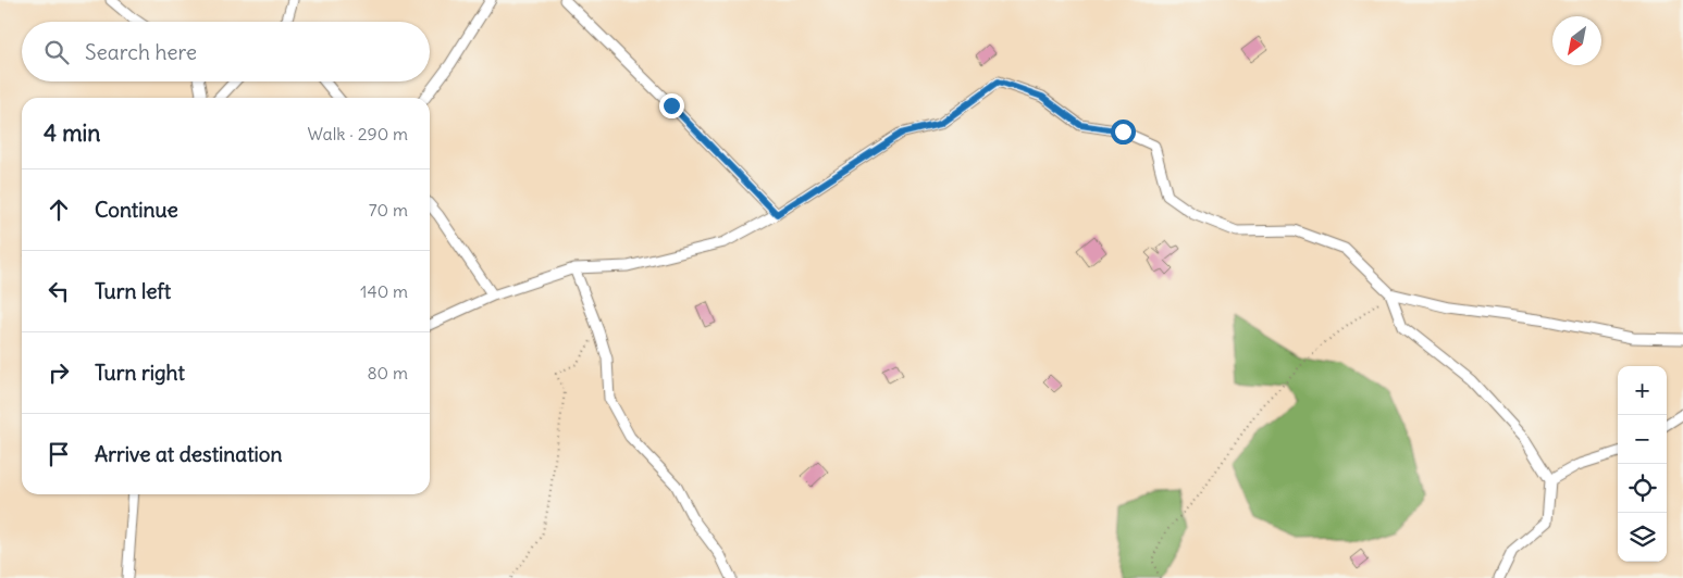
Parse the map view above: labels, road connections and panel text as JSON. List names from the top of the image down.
{
  "north": "bottom left",
  "page": {
    "search": "Search here",
    "heading": ["4 min", "Walk · 290 m"],
    "list": [
      ["Continue", "70 m"],
      ["Turn left", "140 m"],
      ["Turn right", "80 m"],
      "Arrive at destination"
    ],
    "map_buttons": ["+", "−"]
  }
}
